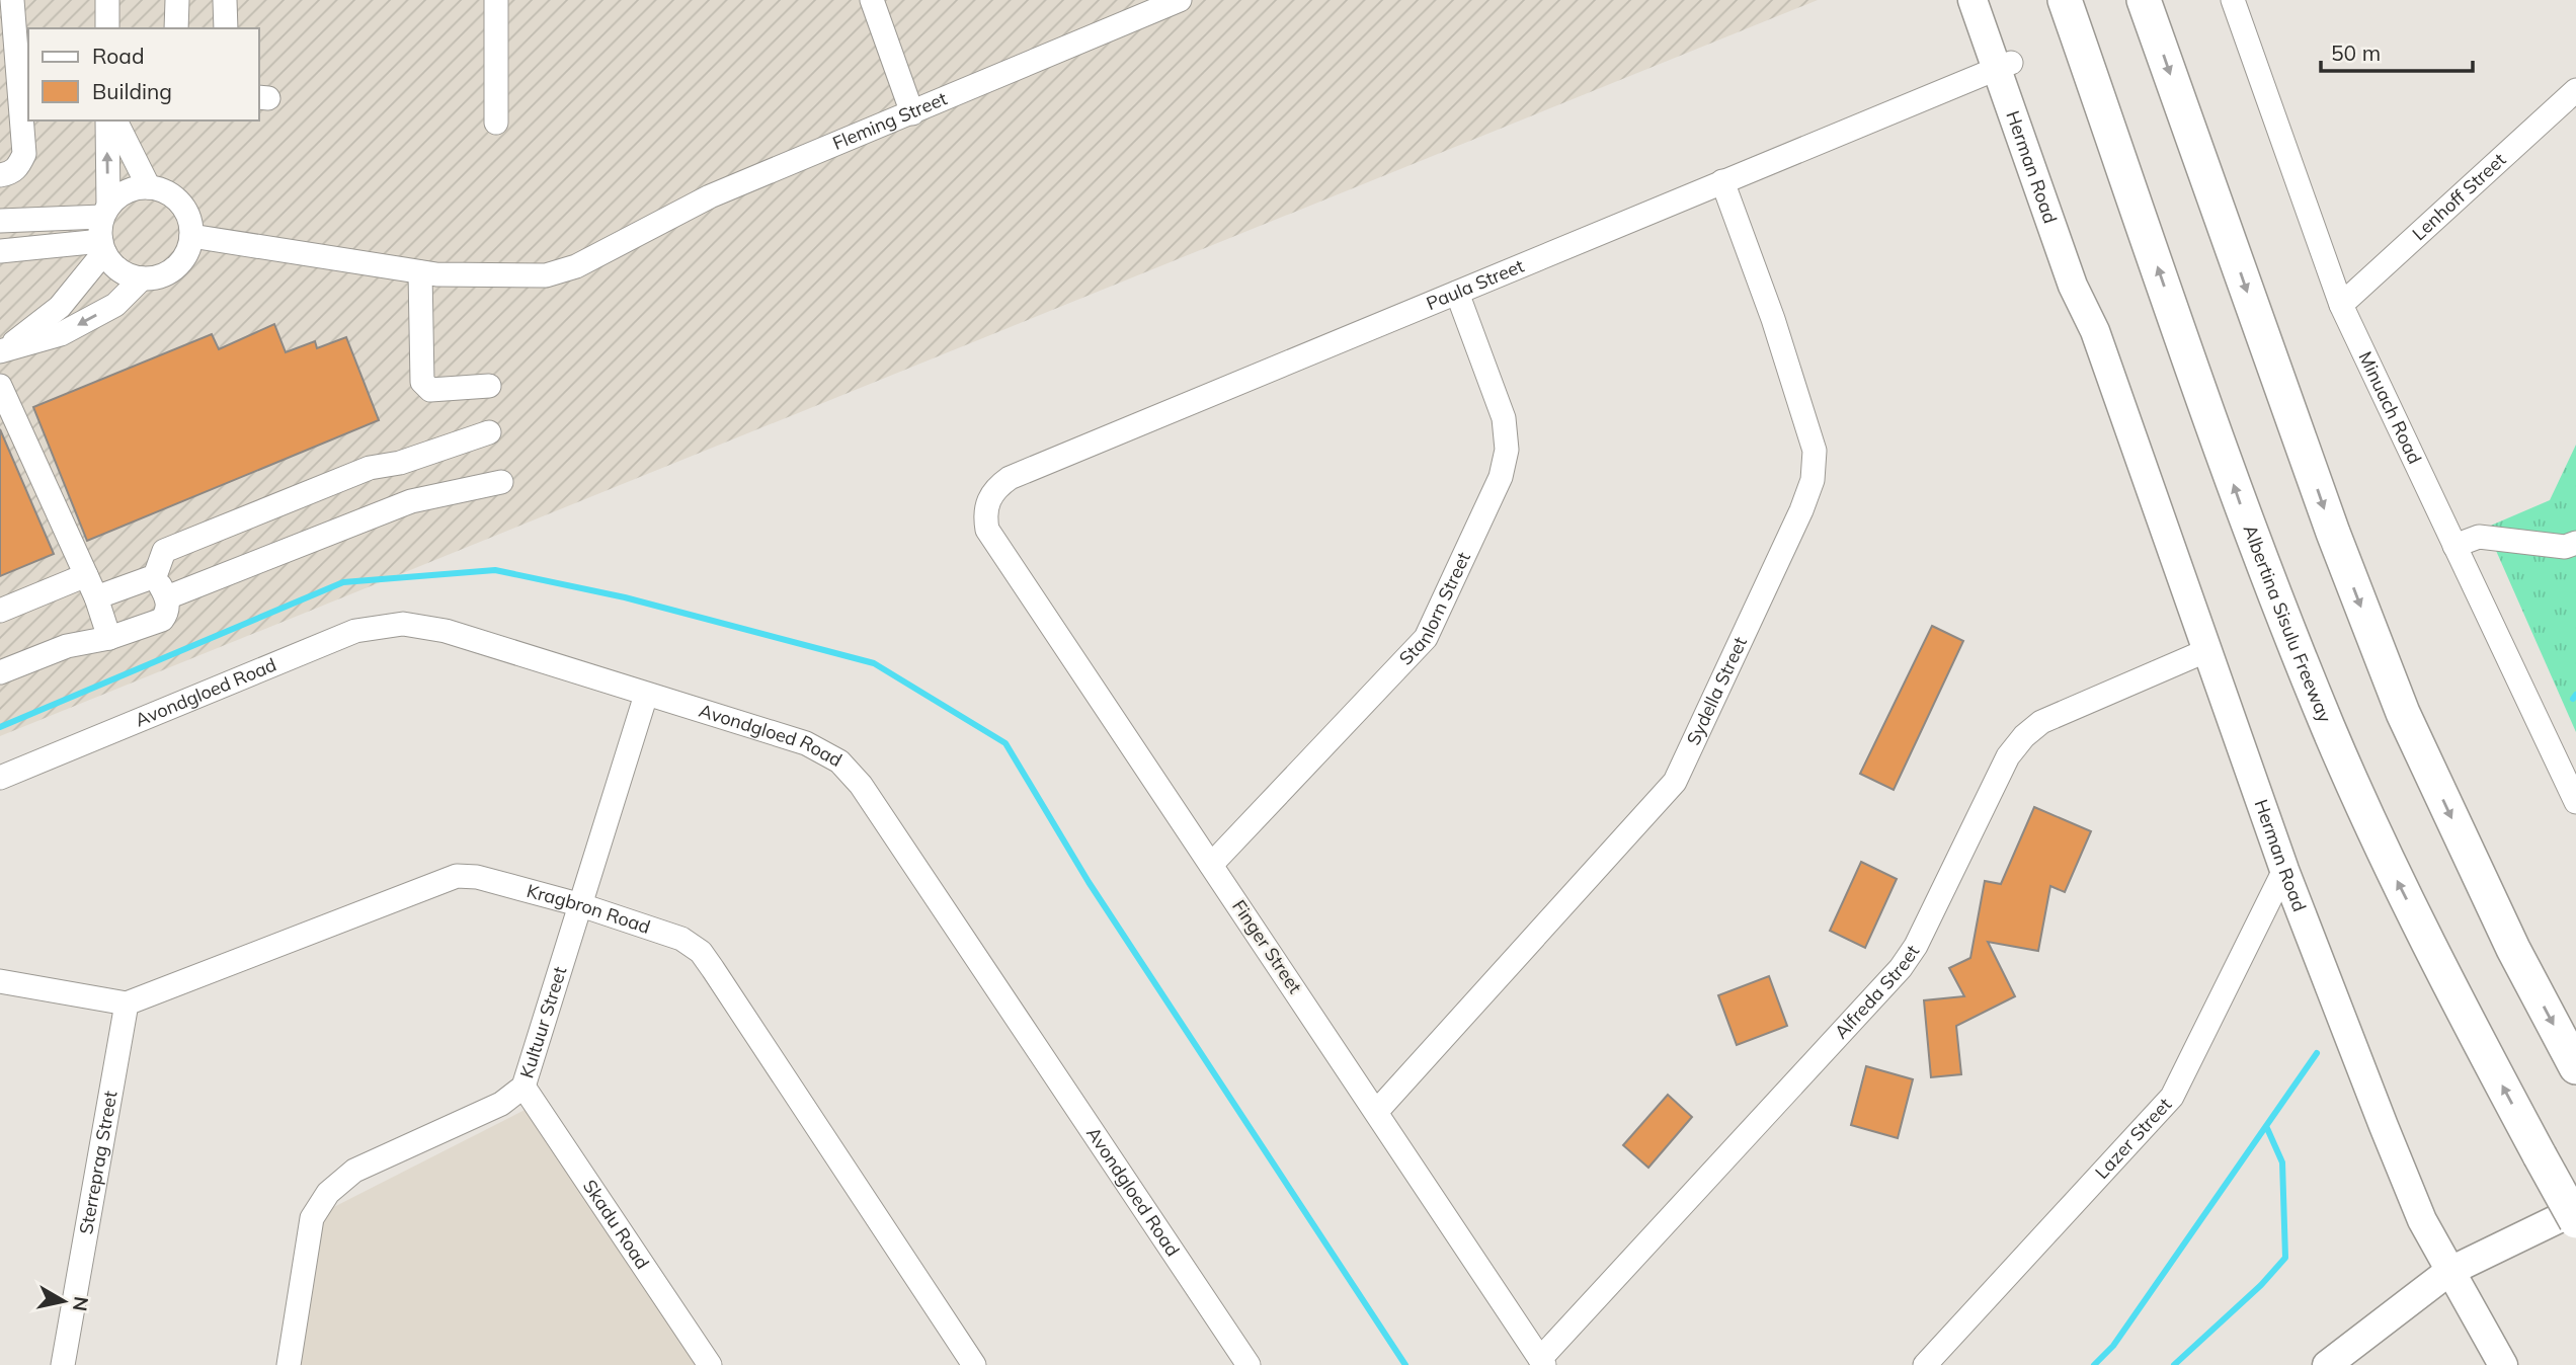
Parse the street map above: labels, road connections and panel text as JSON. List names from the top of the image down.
{
  "streets": {
    "highway": ["Albertina Sisulu Freeway"],
    "main road": ["Herman Road"],
    "street": [
      "Fleming Street",
      "Lenhoff Street",
      "Paula Street",
      "Minuach Road",
      "Stanlorn Street",
      "Sydella Street",
      "Avondgloed Road",
      "Kragbron Road",
      "Finger Street",
      "Alfreda Street",
      "Kultuur Street",
      "Lazer Street",
      "Sterreprag Street",
      "Skadu Road"
    ]
  },
  "crossings": [
    ["Herman Road", "Paula Street"],
    ["Herman Road", "Alfreda Street"],
    ["Herman Road", "Lazer Street"],
    ["Lenhoff Street", "Minuach Road"],
    ["Paula Street", "Stanlorn Street"],
    ["Paula Street", "Sydella Street"],
    ["Paula Street", "Finger Street"],
    ["Stanlorn Street", "Finger Street"],
    ["Sydella Street", "Finger Street"],
    ["Avondgloed Road", "Kultuur Street"],
    ["Kragbron Road", "Kultuur Street"],
    ["Kragbron Road", "Sterreprag Street"],
    ["Finger Street", "Alfreda Street"],
    ["Kultuur Street", "Skadu Road"]
  ],
  "legend": ["Road", "Building"],
  "scale_bar": "50 m",
  "north": "right"
}
